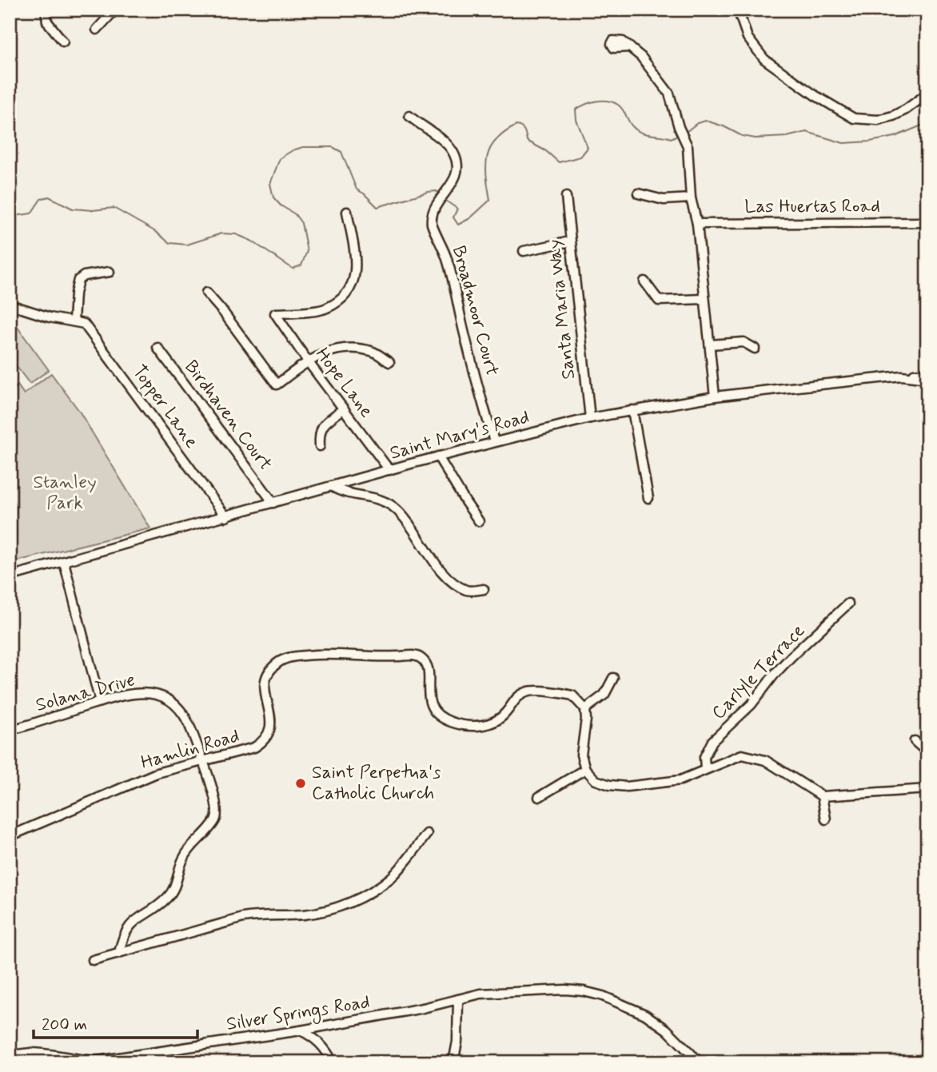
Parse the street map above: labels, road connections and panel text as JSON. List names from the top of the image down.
{
  "streets": {
    "street": [
      "Las Huertas Road",
      "Santa Maria Way",
      "Broadmoor Court",
      "Hope Lane",
      "Topper Lane",
      "Birdhaven Court",
      "Saint Mary's Road",
      "Carlyle Terrace",
      "Solana Drive",
      "Hamlin Road",
      "Silver Springs Road"
    ]
  },
  "crossings": [
    ["Santa Maria Way", "Saint Mary's Road"],
    ["Broadmoor Court", "Saint Mary's Road"],
    ["Hope Lane", "Saint Mary's Road"],
    ["Topper Lane", "Saint Mary's Road"],
    ["Birdhaven Court", "Saint Mary's Road"],
    ["Solana Drive", "Hamlin Road"]
  ],
  "parks": ["Stanley Park"],
  "places": ["Saint Perpetua's Catholic Church"],
  "scale_bar": "200 m"
}
